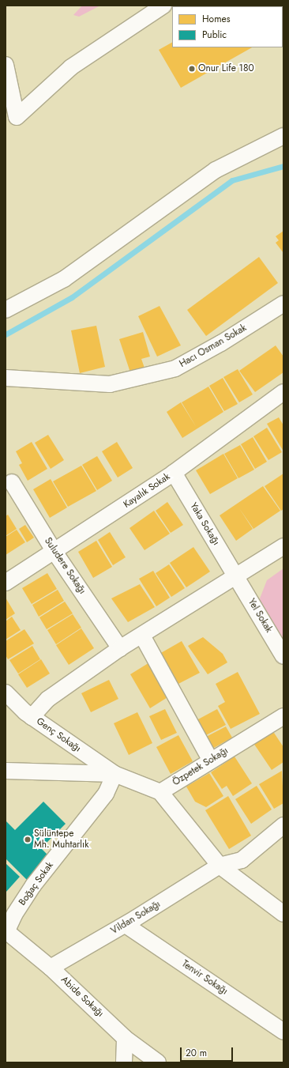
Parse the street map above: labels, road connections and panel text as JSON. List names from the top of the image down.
{
  "streets": {
    "street": [
      "Hacı Osman Sokak",
      "Kayalık Sokak",
      "Yaka Sokağı",
      "Suludere Sokağı",
      "Yel Sokak",
      "Genç Sokağı",
      "Özpetek Sokağı",
      "Boğaç Sokak",
      "Vildan Sokağı",
      "Tenvir Sokağı",
      "Abide Sokağı"
    ]
  },
  "crossings": [
    ["Kayalık Sokak", "Yaka Sokağı"],
    ["Kayalık Sokak", "Suludere Sokağı"],
    ["Yaka Sokağı", "Yel Sokak"],
    ["Genç Sokağı", "Boğaç Sokak"],
    ["Boğaç Sokak", "Abide Sokağı"],
    ["Vildan Sokağı", "Tenvir Sokağı"],
    ["Vildan Sokağı", "Abide Sokağı"]
  ],
  "places": ["Onur Life 180", "Sülüntepe Mh. Muhtarlık"],
  "legend": ["Homes", "Public"],
  "scale_bar": "20 m"
}
